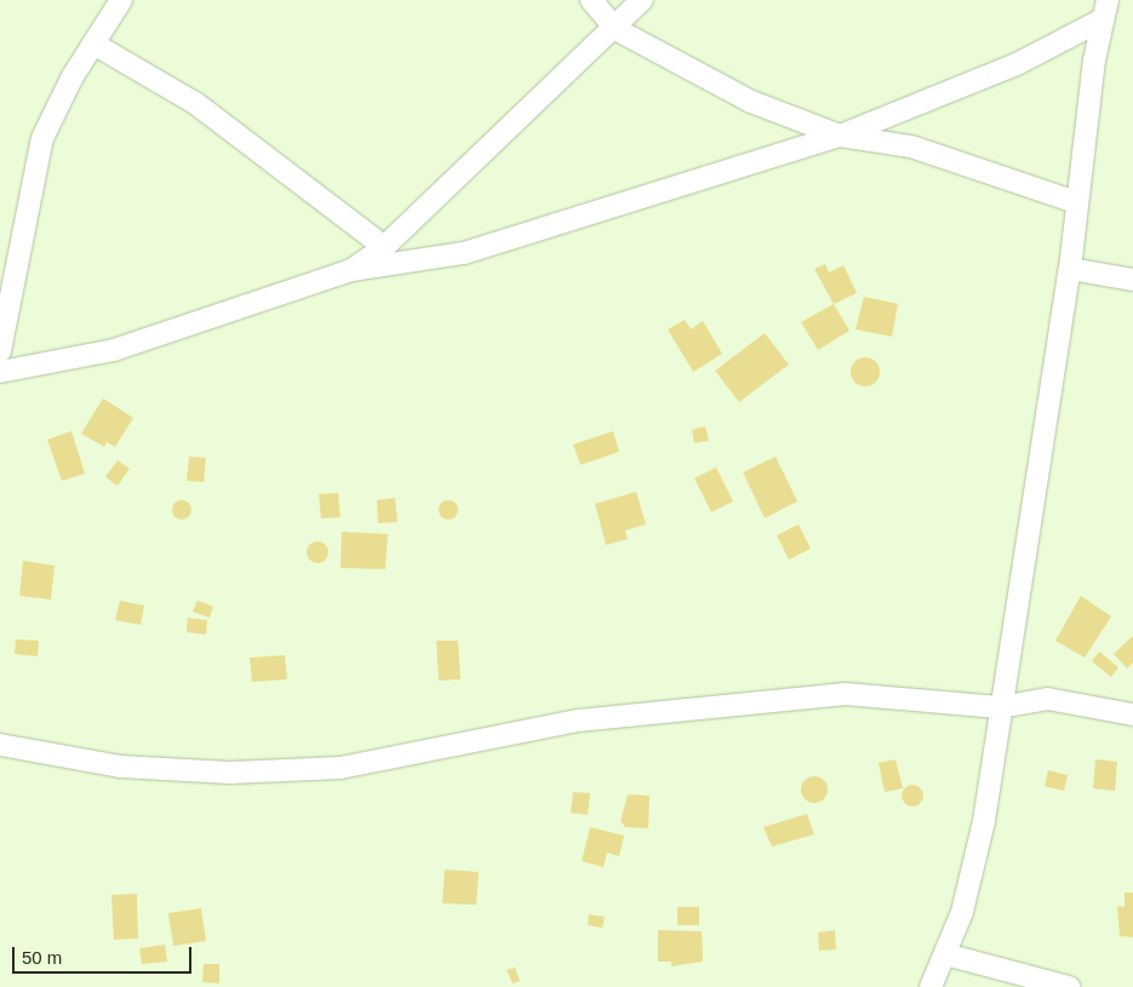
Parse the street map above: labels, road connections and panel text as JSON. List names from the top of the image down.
{
  "scale_bar": "50 m"
}
